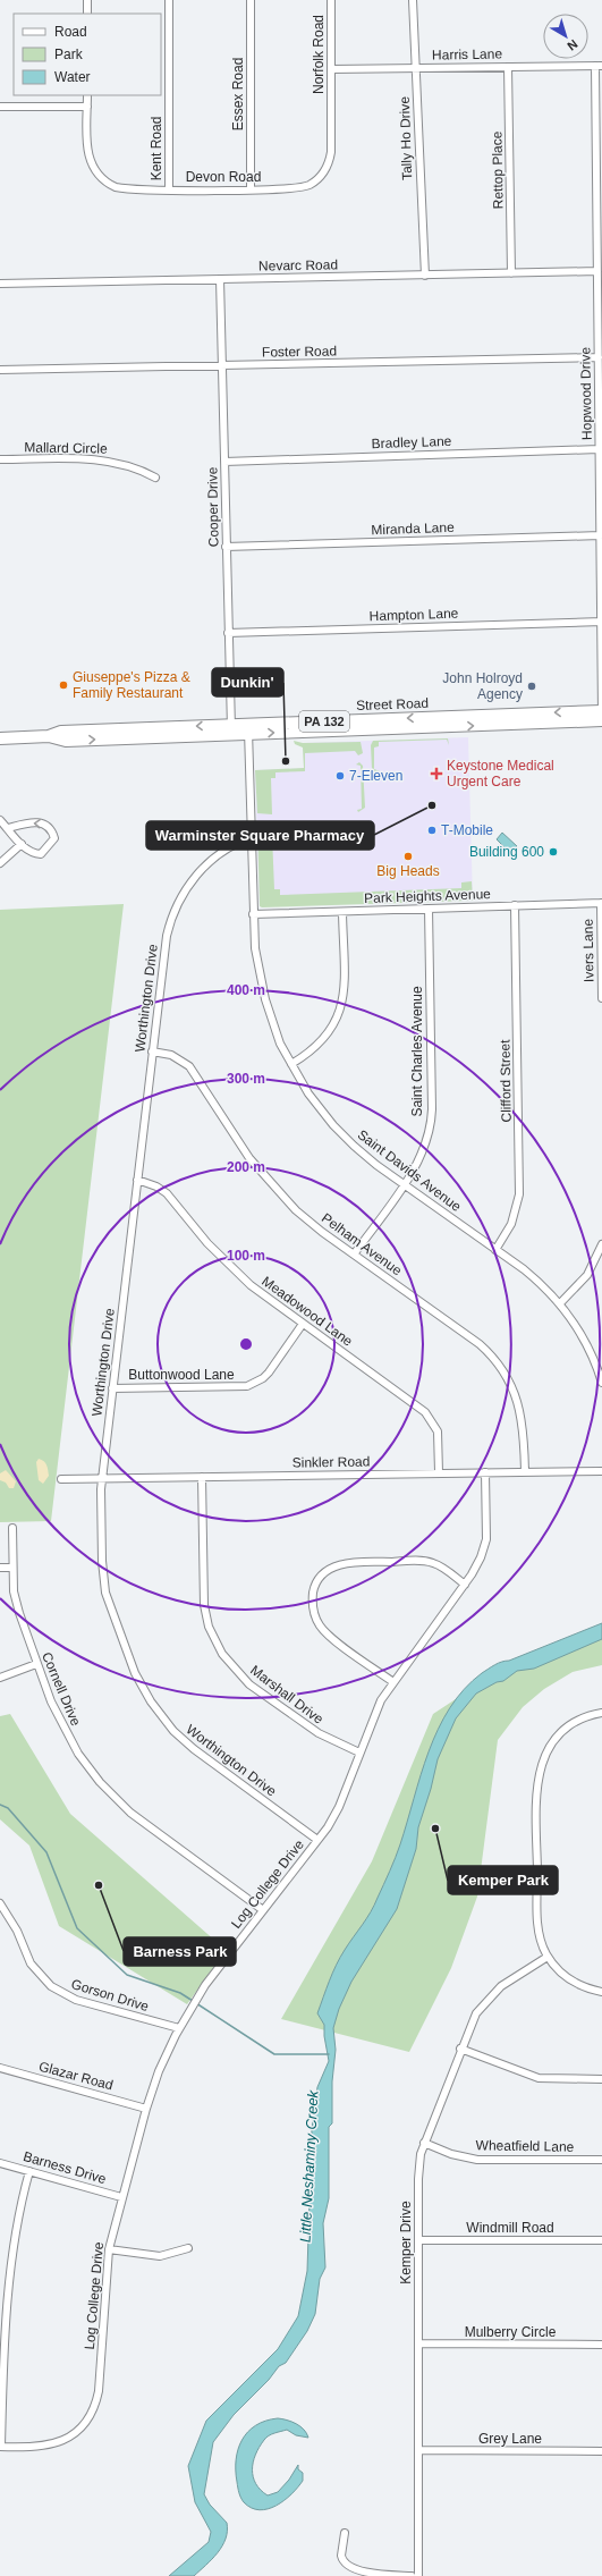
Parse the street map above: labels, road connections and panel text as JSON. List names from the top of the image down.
{
  "streets": {
    "main road": ["Street Road", "PA 132"],
    "street": [
      "Norfolk Road",
      "Harris Lane",
      "Essex Road",
      "Tally Ho Drive",
      "Kent Road",
      "Rettop Place",
      "Devon Road",
      "Nevarc Road",
      "Foster Road",
      "Hopwood Drive",
      "Bradley Lane",
      "Mallard Circle",
      "Cooper Drive",
      "Miranda Lane",
      "Hampton Lane",
      "Park Heights Avenue",
      "Ivers Lane",
      "Worthington Drive",
      "Saint Charles Avenue",
      "Clifford Street",
      "Saint Davids Avenue",
      "Pelham Avenue",
      "Meadowood Lane",
      "Buttonwood Lane",
      "Sinkler Road",
      "Cornell Drive",
      "Marshall Drive",
      "Log College Drive",
      "Gorson Drive",
      "Glazar Road",
      "Wheatfield Lane",
      "Barness Drive",
      "Windmill Road",
      "Kemper Drive",
      "Mulberry Circle",
      "Grey Lane"
    ]
  },
  "crossings": [
    ["Norfolk Road", "Harris Lane"],
    ["Norfolk Road", "Devon Road"],
    ["Harris Lane", "Tally Ho Drive"],
    ["Harris Lane", "Rettop Place"],
    ["Harris Lane", "Hopwood Drive"],
    ["Essex Road", "Devon Road"],
    ["Tally Ho Drive", "Nevarc Road"],
    ["Kent Road", "Devon Road"],
    ["Rettop Place", "Nevarc Road"],
    ["Nevarc Road", "Hopwood Drive"],
    ["Nevarc Road", "Cooper Drive"],
    ["Foster Road", "Hopwood Drive"],
    ["Foster Road", "Cooper Drive"],
    ["Hopwood Drive", "Bradley Lane"],
    ["Hopwood Drive", "Miranda Lane"],
    ["Hopwood Drive", "Hampton Lane"],
    ["Hopwood Drive", "Street Road"],
    ["Bradley Lane", "Cooper Drive"],
    ["Cooper Drive", "Miranda Lane"],
    ["Cooper Drive", "Hampton Lane"],
    ["Cooper Drive", "Street Road"],
    ["Street Road", "Saint Davids Avenue"],
    ["Park Heights Avenue", "Ivers Lane"],
    ["Park Heights Avenue", "Saint Charles Avenue"],
    ["Park Heights Avenue", "Clifford Street"],
    ["Park Heights Avenue", "Saint Davids Avenue"],
    ["Worthington Drive", "Saint Davids Avenue"],
    ["Worthington Drive", "Pelham Avenue"],
    ["Worthington Drive", "Meadowood Lane"],
    ["Worthington Drive", "Buttonwood Lane"],
    ["Worthington Drive", "Sinkler Road"],
    ["Worthington Drive", "Log College Drive"],
    ["Saint Charles Avenue", "Saint Davids Avenue"],
    ["Saint Charles Avenue", "Pelham Avenue"],
    ["Clifford Street", "Saint Davids Avenue"],
    ["Pelham Avenue", "Sinkler Road"],
    ["Meadowood Lane", "Buttonwood Lane"],
    ["Meadowood Lane", "Sinkler Road"],
    ["Sinkler Road", "Marshall Drive"],
    ["Sinkler Road", "Log College Drive"],
    ["Cornell Drive", "Log College Drive"],
    ["Marshall Drive", "Log College Drive"],
    ["Log College Drive", "Gorson Drive"],
    ["Log College Drive", "Glazar Road"],
    ["Log College Drive", "Barness Drive"],
    ["Wheatfield Lane", "Kemper Drive"],
    ["Windmill Road", "Kemper Drive"],
    ["Kemper Drive", "Mulberry Circle"],
    ["Kemper Drive", "Grey Lane"]
  ],
  "water": ["Little Neshaminy Creek"],
  "places": {
    "other": [
      "Giuseppe's Pizza & Family Restaurant",
      "John Holroyd Agency",
      "Dunkin'",
      "7-Eleven",
      "Warminster Square Pharmacy",
      "T-Mobile",
      "Building 600",
      "Big Heads",
      "Kemper Park",
      "Barness Park"
    ],
    "health": ["Keystone Medical Urgent Care"]
  },
  "legend": ["Road", "Park", "Water"],
  "north": "bottom right",
  "rings": [
    "400 m",
    "300 m",
    "200 m",
    "100 m"
  ]
}
